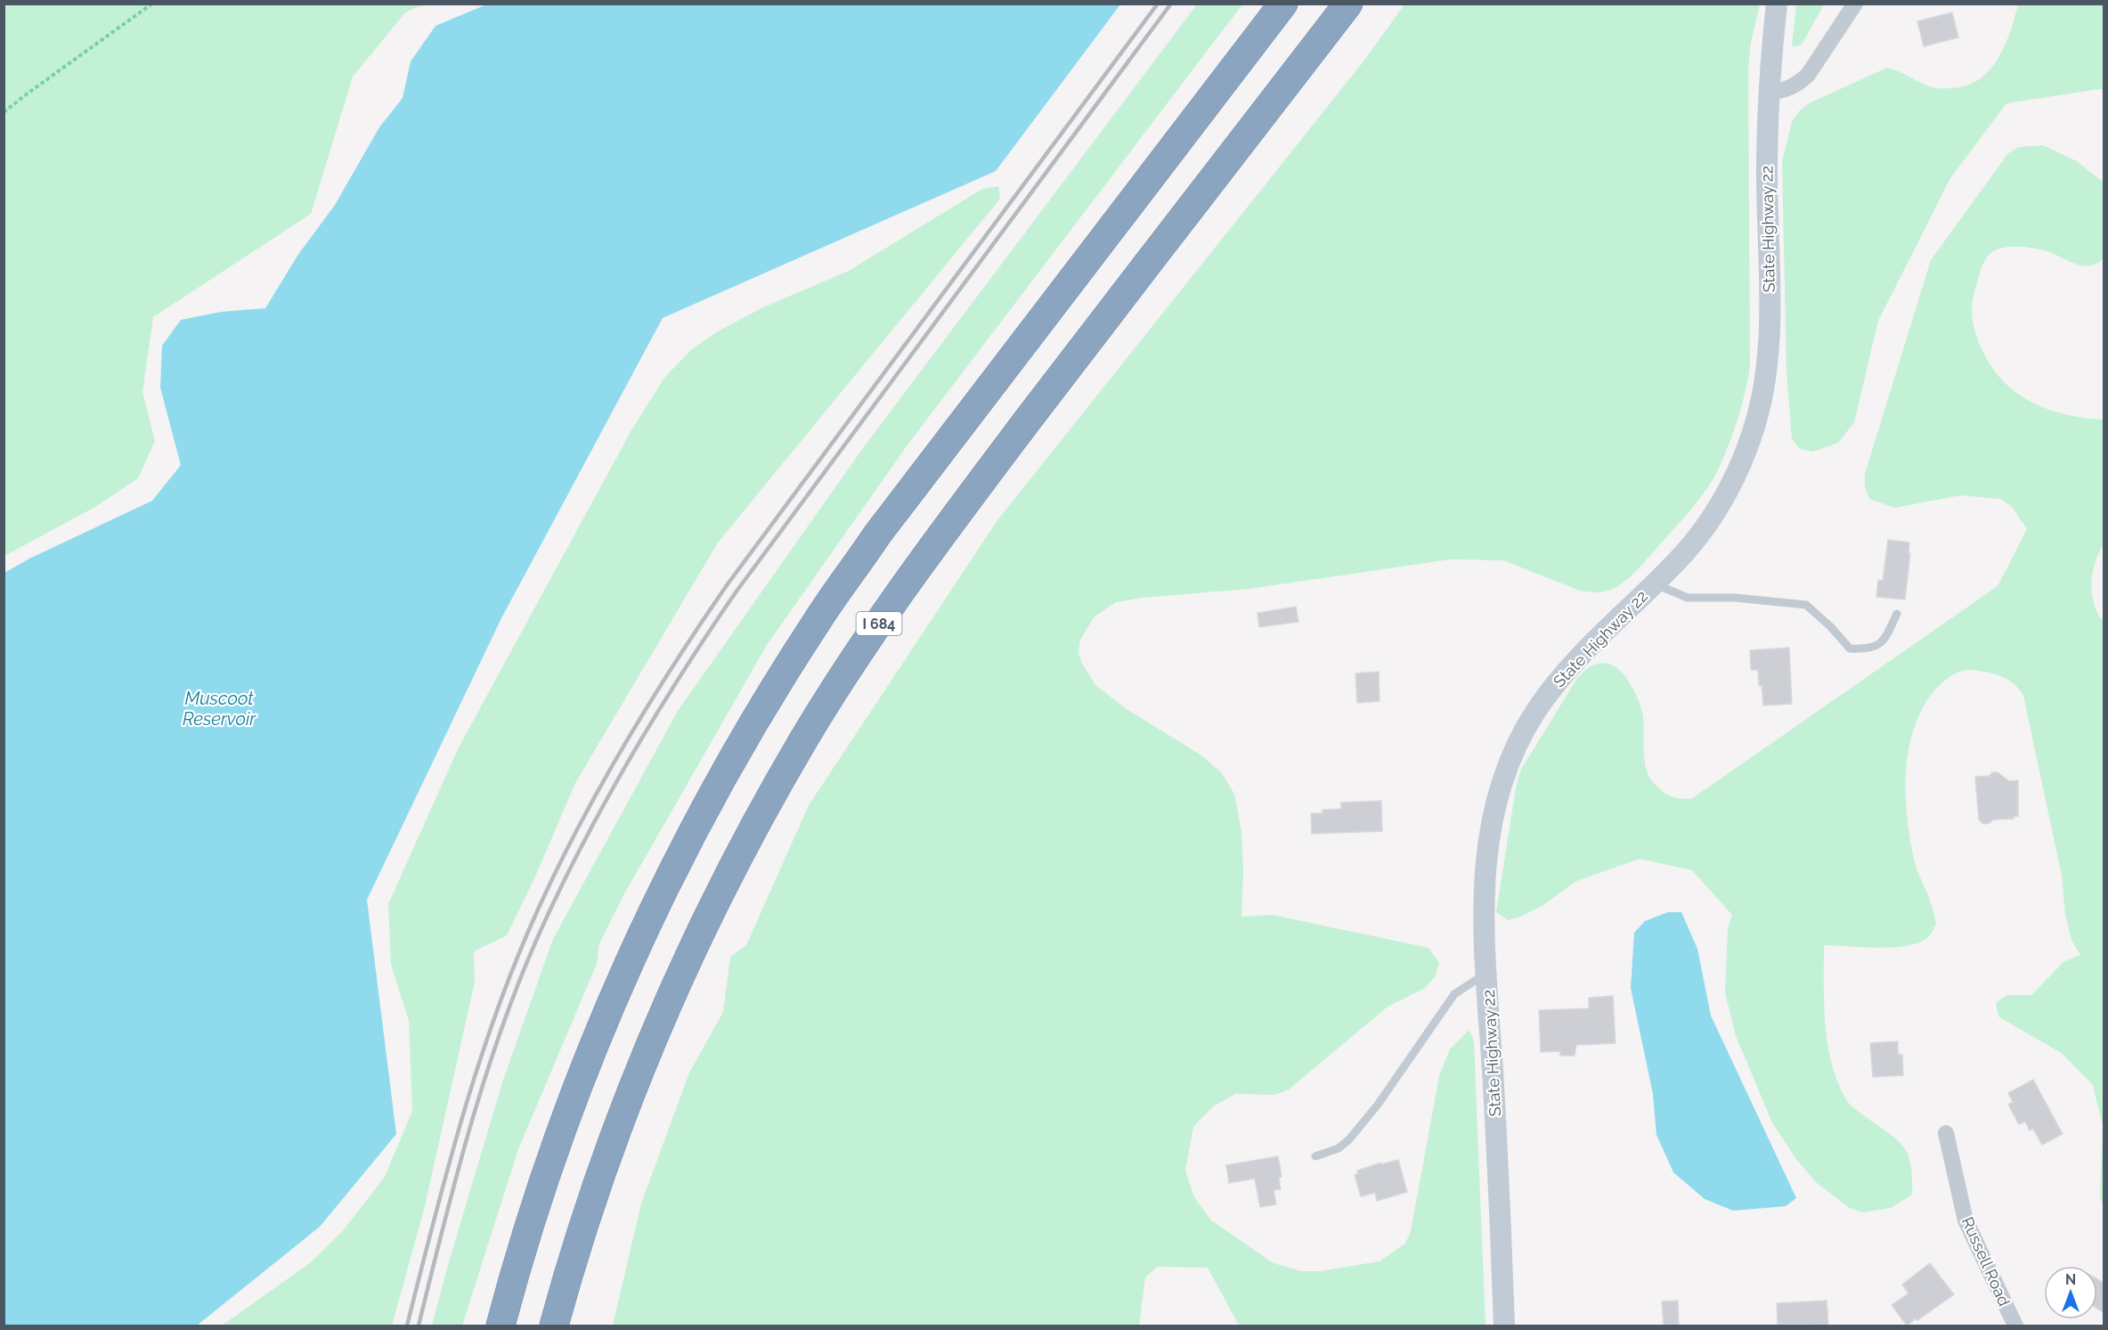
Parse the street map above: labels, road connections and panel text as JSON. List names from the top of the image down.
{
  "streets": {
    "highway": ["I 684"],
    "main road": ["State Highway 22"],
    "street": ["Russell Road"]
  },
  "water": ["Muscoot Reservoir"],
  "north": "top"
}
